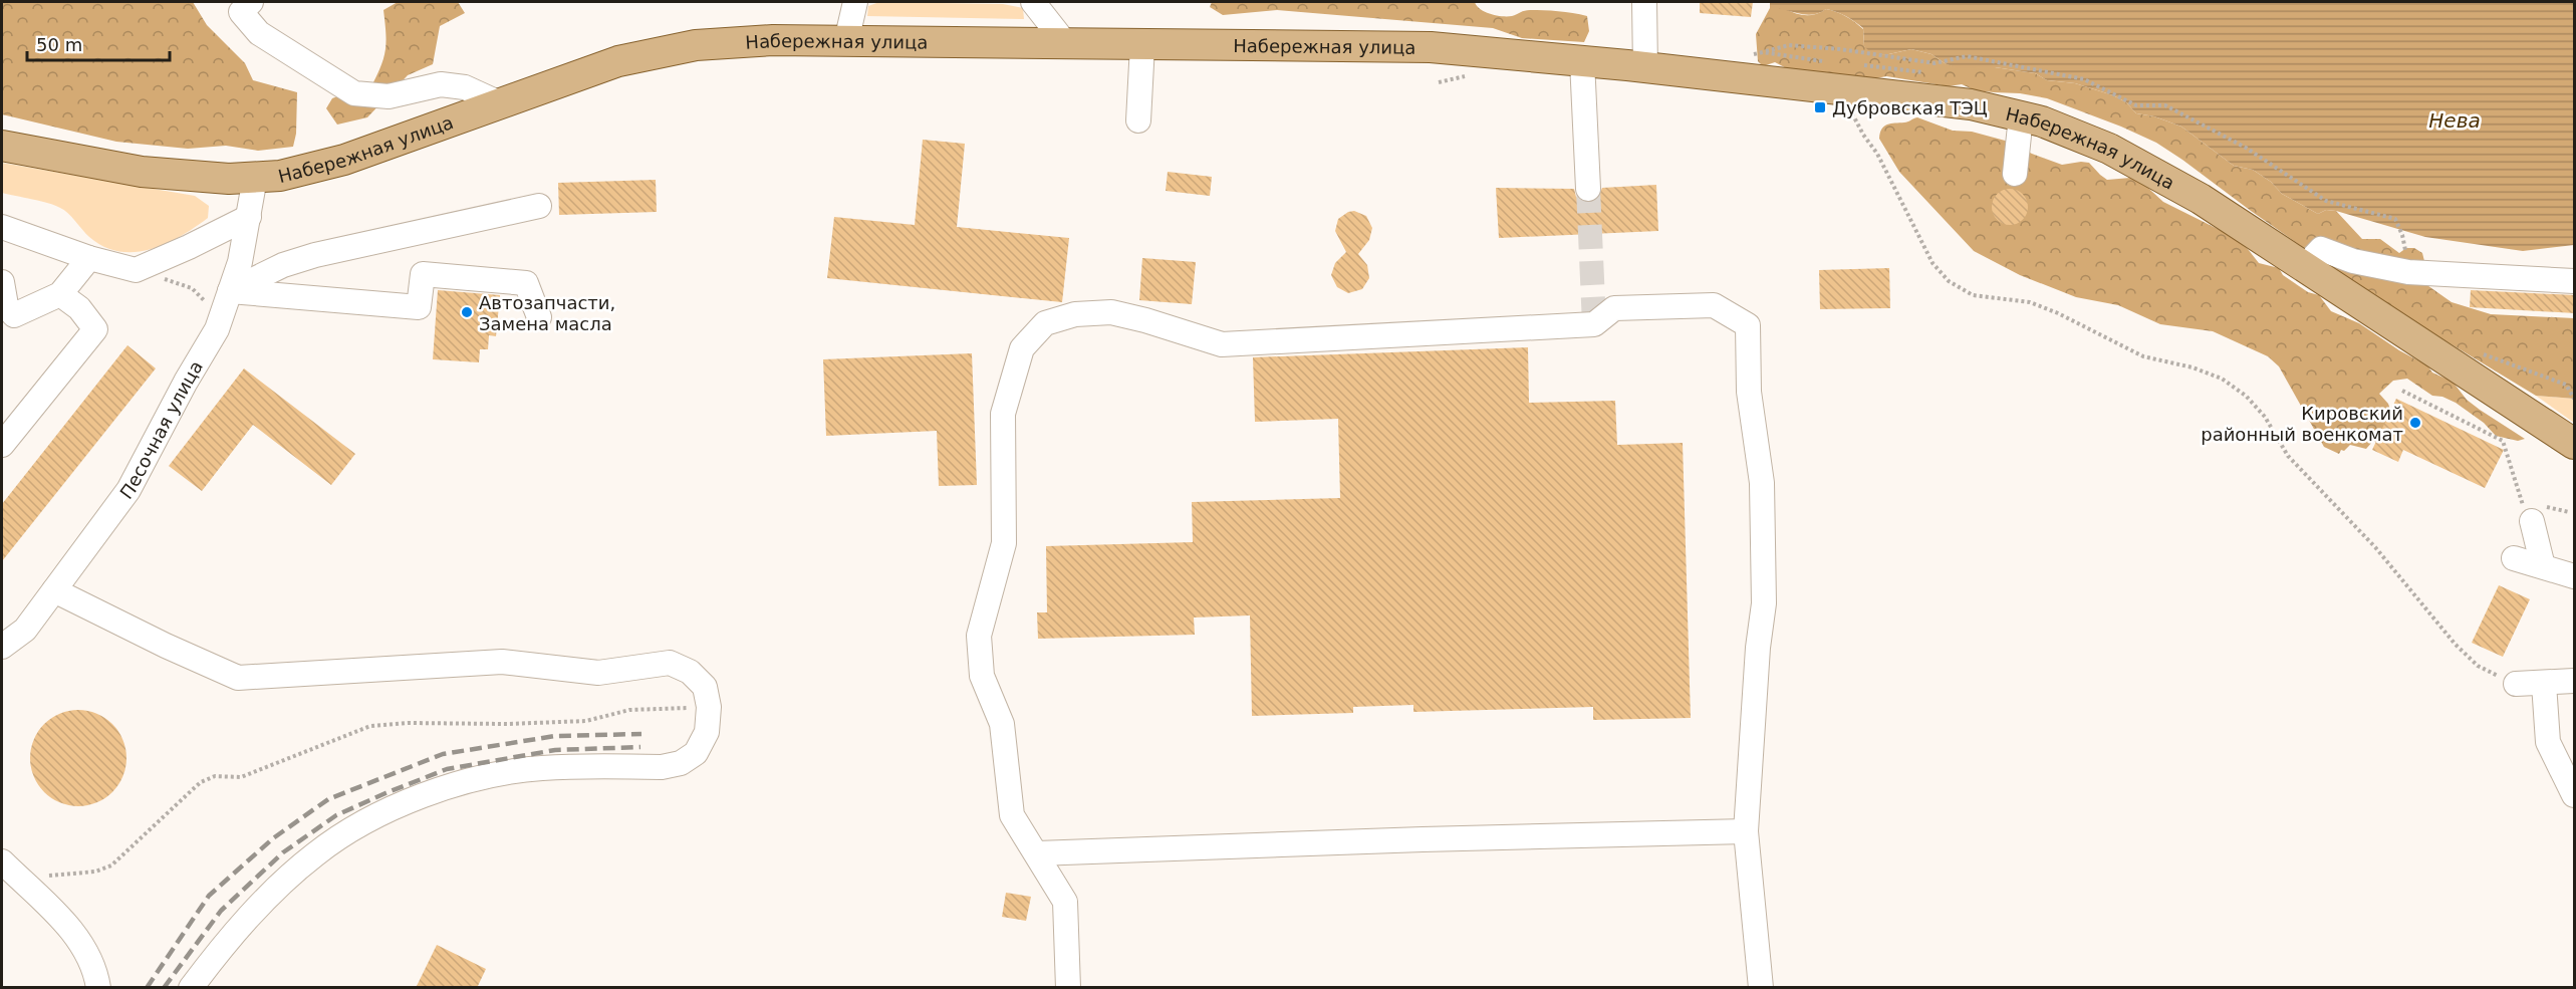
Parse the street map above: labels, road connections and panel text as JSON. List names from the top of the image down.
{
  "streets": {
    "main road": ["Набережная улица"],
    "street": ["Песочная улица"]
  },
  "crossings": [
    ["Набережная улица", "Песочная улица"]
  ],
  "water": ["Нева"],
  "places": {
    "transit": ["Дубровская ТЭЦ"],
    "other": ["Автозапчасти, Замена масла", "Кировский районный военкомат"]
  },
  "scale_bar": "50 m"
}
